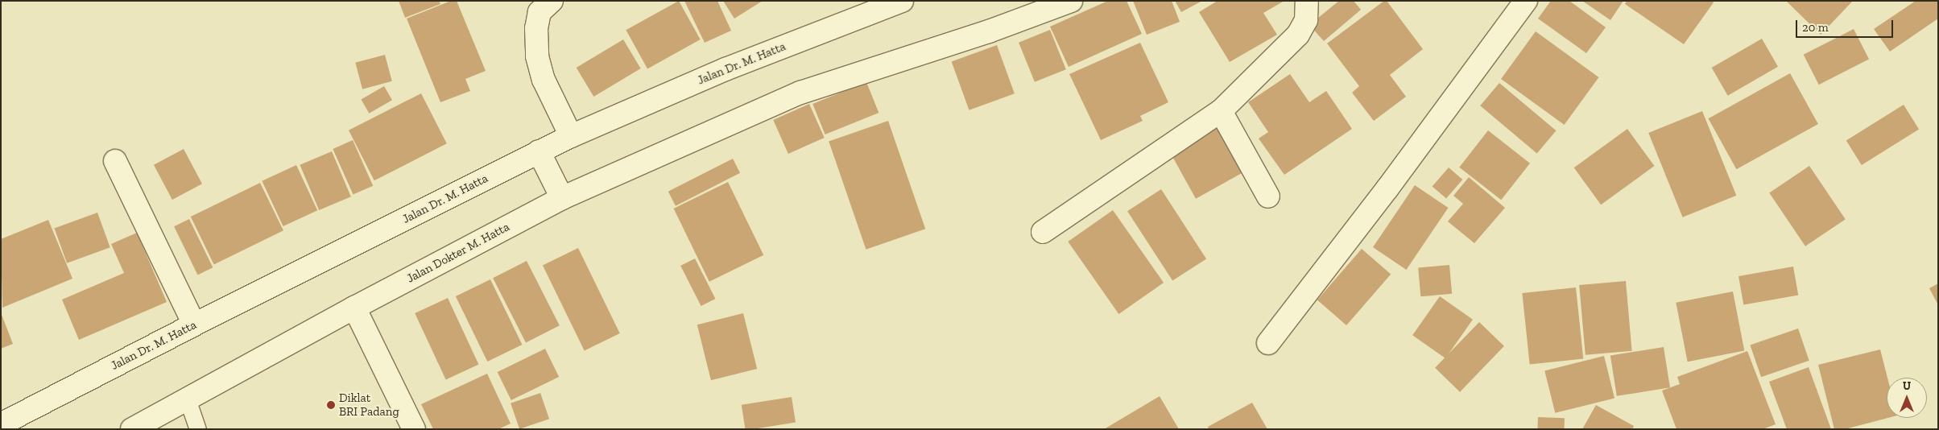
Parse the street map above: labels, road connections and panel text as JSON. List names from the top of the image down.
{
  "streets": {
    "main road": ["Jalan Dr. M. Hatta", "Jalan Dokter M. Hatta"]
  },
  "places": ["Diklat BRI Padang"],
  "scale_bar": "20 m",
  "north": "top"
}
